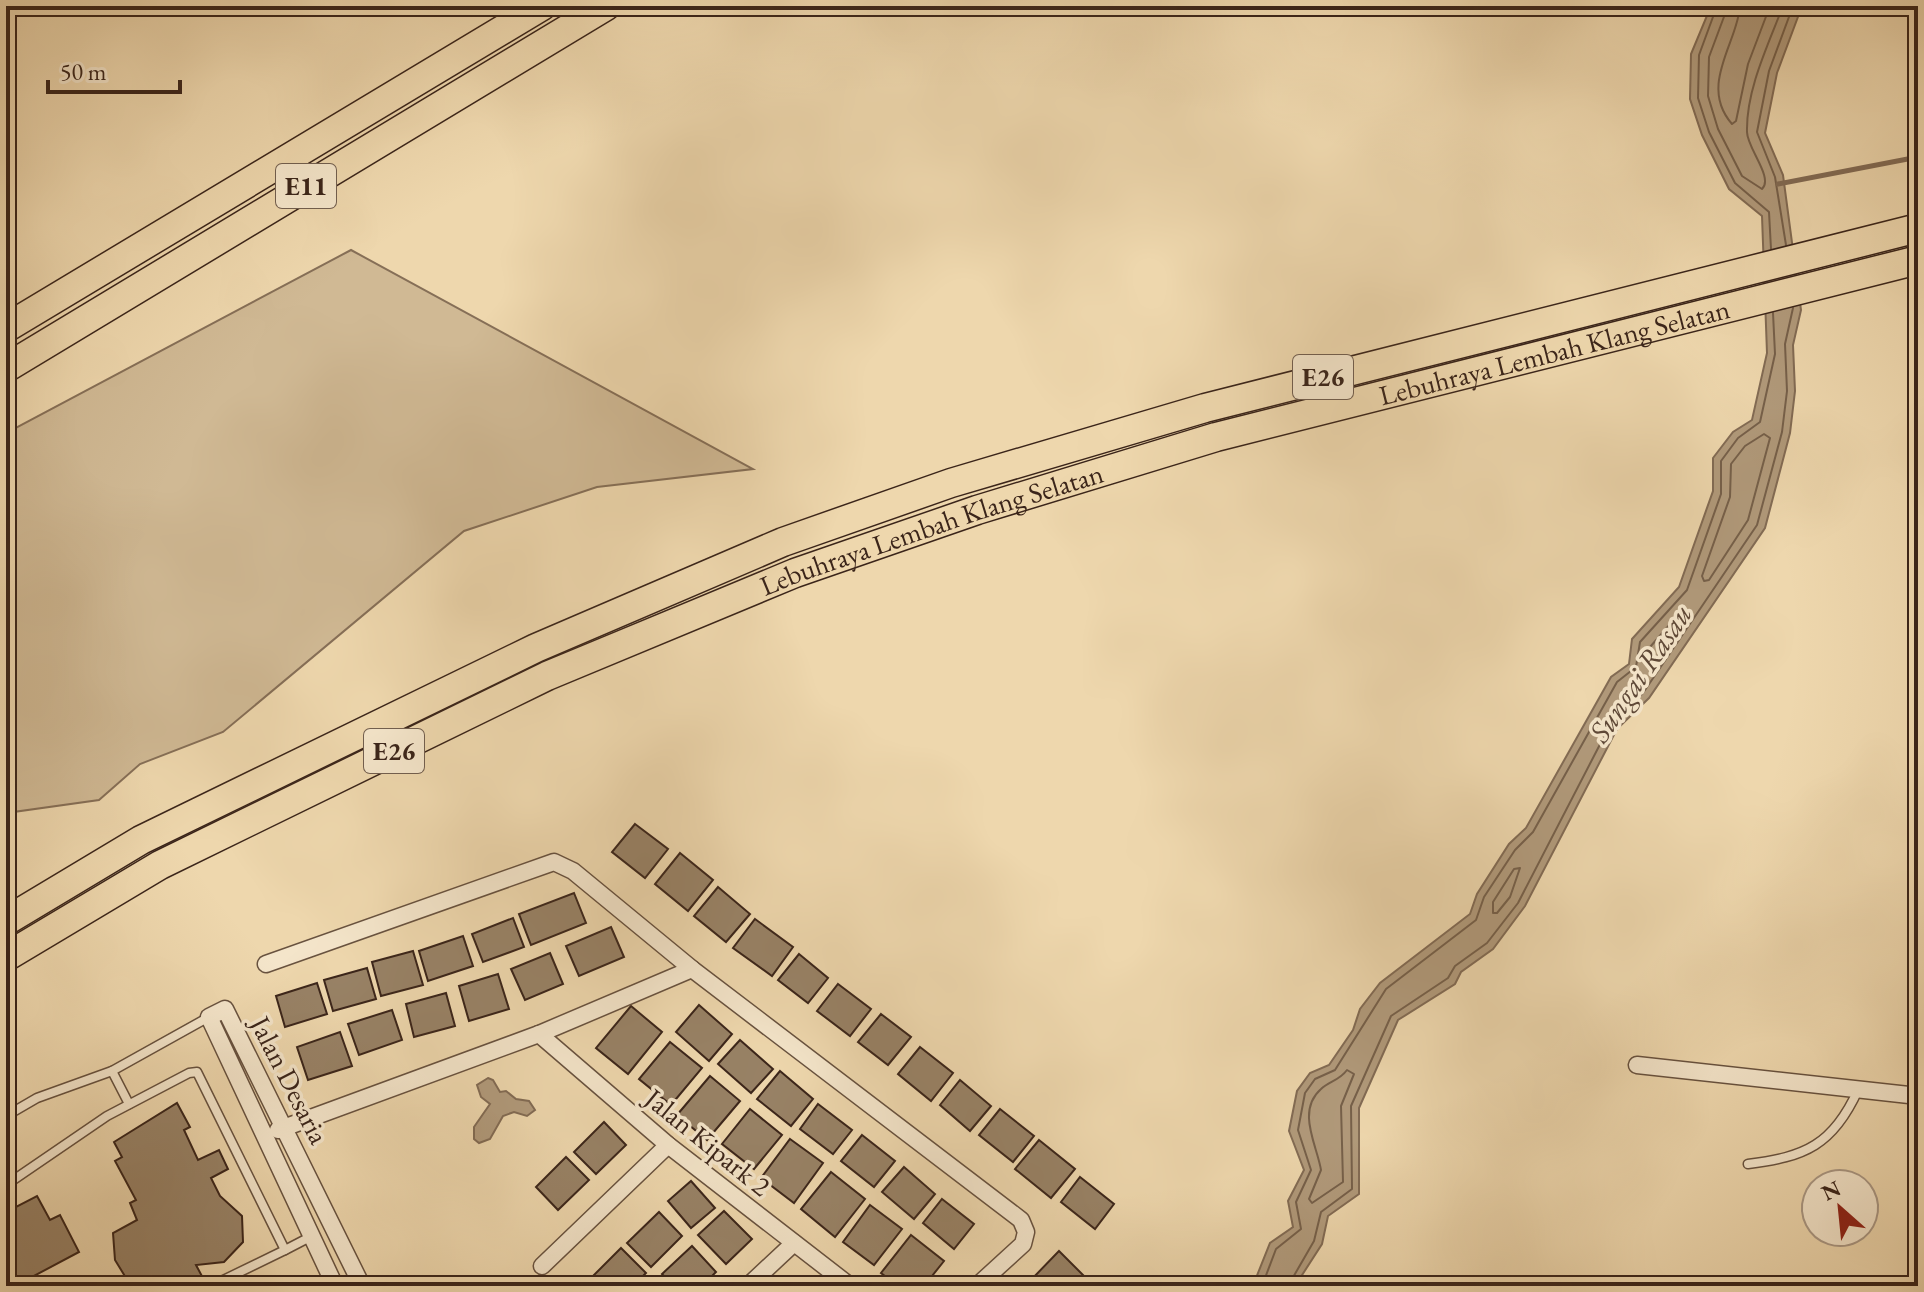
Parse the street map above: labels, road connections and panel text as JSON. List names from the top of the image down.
{
  "streets": {
    "highway": ["E11", "Lebuhraya Lembah Klang Selatan", "E26"],
    "street": ["Jalan Desaria", "Jalan Kipark 2"]
  },
  "water": ["Sungai Rasau"],
  "scale_bar": "50 m",
  "north": "top left"
}
